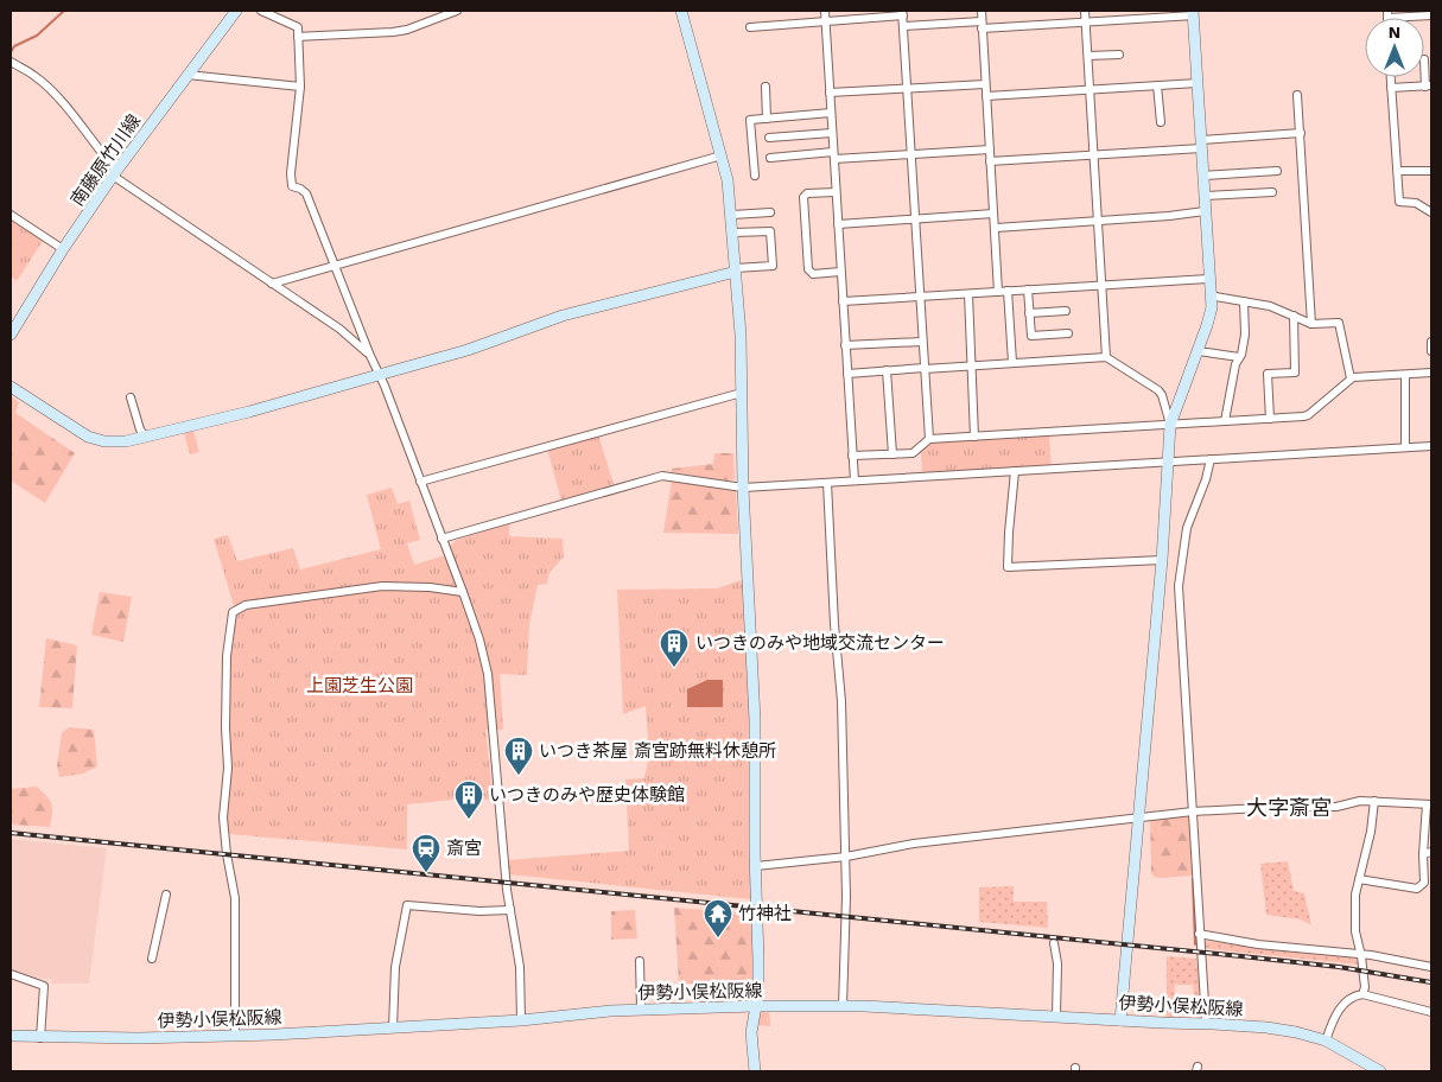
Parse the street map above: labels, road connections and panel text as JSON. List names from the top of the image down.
{
  "streets": {
    "street": ["南藤原竹川線", "伊勢小俣松阪線"]
  },
  "districts": ["大字斎宮"],
  "parks": ["上園芝生公園"],
  "places": {
    "building": ["いつきのみや地域交流センター", "いつき茶屋 斎宮跡無料休憩所", "いつきのみや歴史体験館"],
    "station": ["斎宮"],
    "temple": ["竹神社"]
  },
  "north": "top"
}
